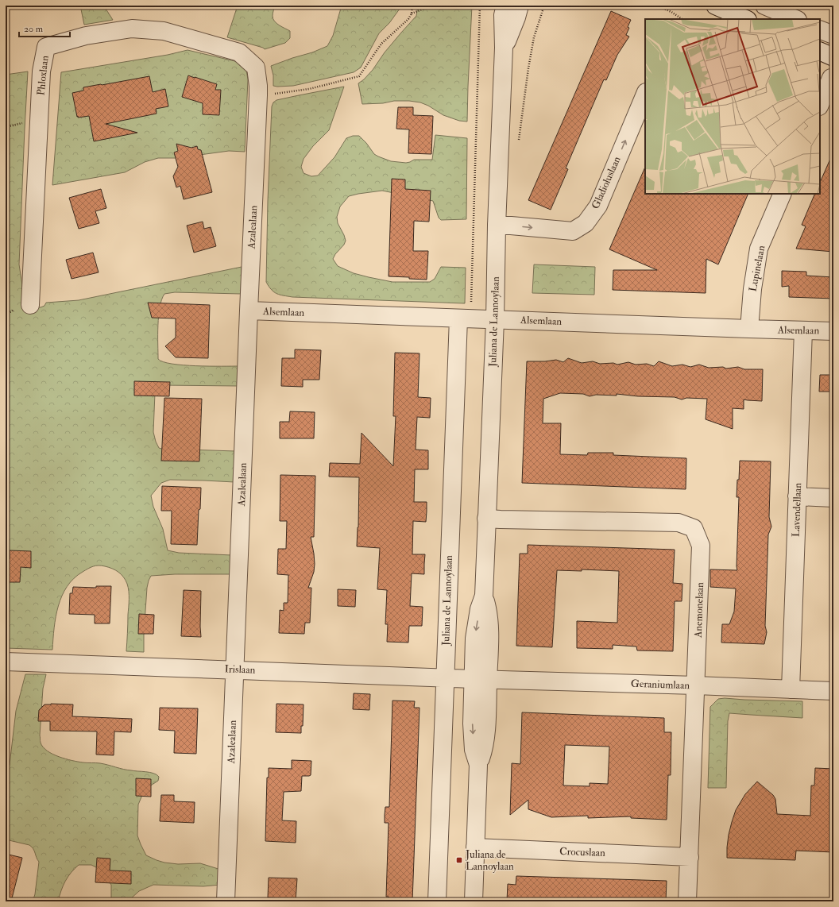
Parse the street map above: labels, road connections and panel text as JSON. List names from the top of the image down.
{
  "streets": {
    "street": [
      "Phloxlaan",
      "Gladioluslaan",
      "Azalealaan",
      "Lupinelaan",
      "Alsemlaan",
      "Juliana de Lannoylaan",
      "Lavendellaan",
      "Anemonelaan",
      "Irislaan",
      "Geraniumlaan",
      "Crocuslaan"
    ]
  },
  "crossings": [
    ["Phloxlaan", "Azalealaan"],
    ["Gladioluslaan", "Juliana de Lannoylaan"],
    ["Azalealaan", "Alsemlaan"],
    ["Azalealaan", "Irislaan"],
    ["Lupinelaan", "Alsemlaan"],
    ["Alsemlaan", "Juliana de Lannoylaan"],
    ["Alsemlaan", "Lavendellaan"],
    ["Juliana de Lannoylaan", "Anemonelaan"],
    ["Juliana de Lannoylaan", "Irislaan"],
    ["Juliana de Lannoylaan", "Geraniumlaan"],
    ["Juliana de Lannoylaan", "Crocuslaan"],
    ["Lavendellaan", "Geraniumlaan"],
    ["Anemonelaan", "Geraniumlaan"],
    ["Anemonelaan", "Crocuslaan"],
    ["Irislaan", "Geraniumlaan"]
  ],
  "one_way": ["Gladioluslaan"],
  "places": {
    "transit": ["Juliana de Lannoylaan"]
  },
  "scale_bar": "20 m"
}
